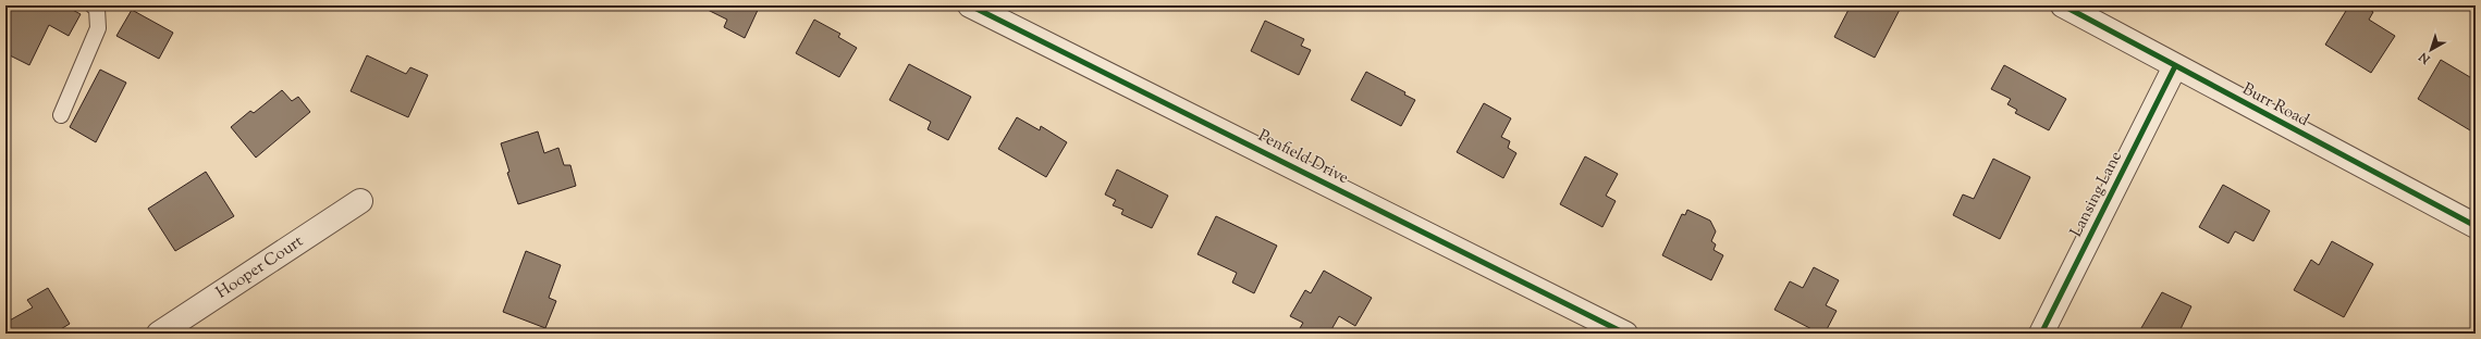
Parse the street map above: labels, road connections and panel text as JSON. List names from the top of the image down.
{
  "streets": {
    "street": [
      "Burr Road",
      "Penfield Drive",
      "Lansing Lane",
      "Hooper Court"
    ]
  },
  "crossings": [
    ["Burr Road", "Lansing Lane"]
  ],
  "north": "bottom left"
}
